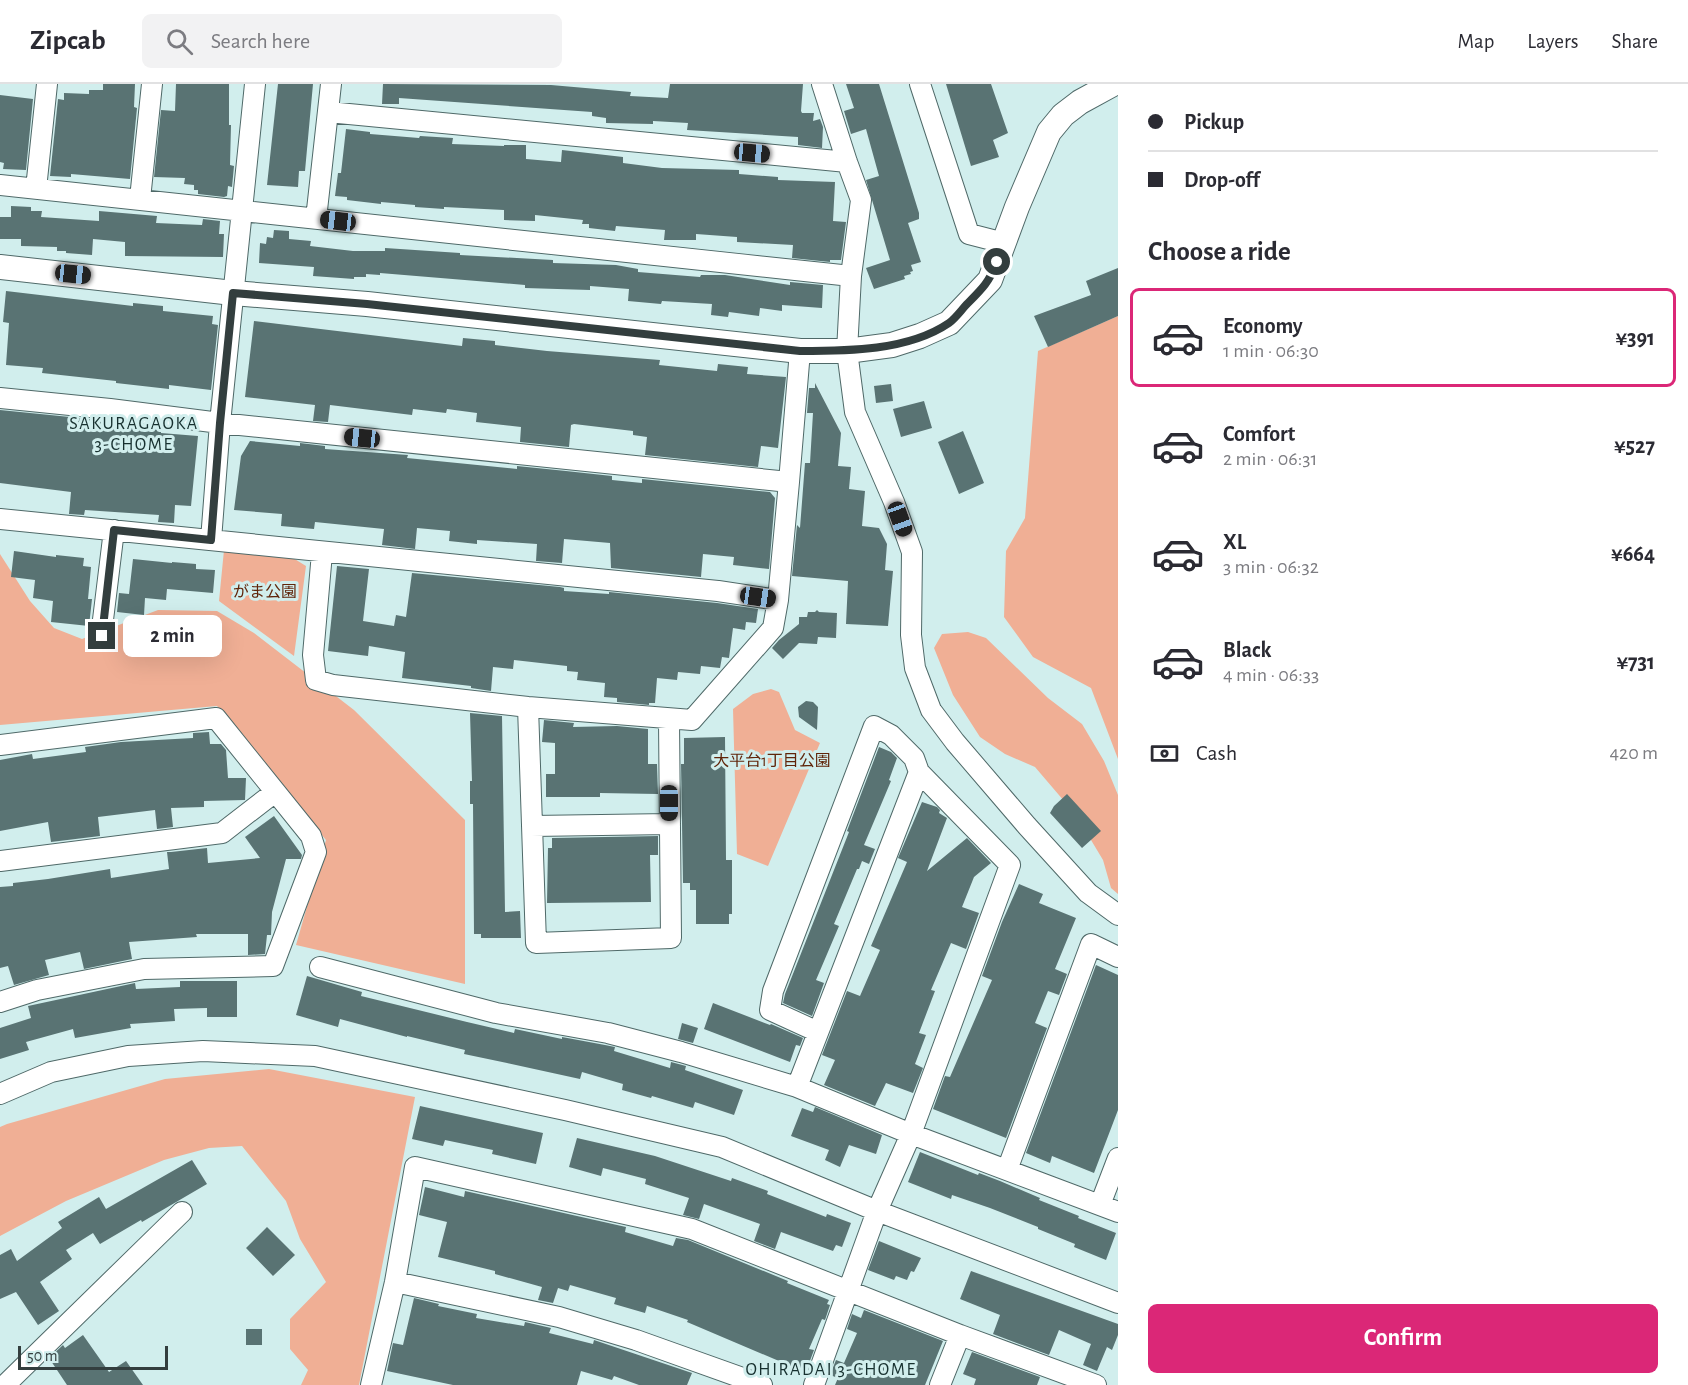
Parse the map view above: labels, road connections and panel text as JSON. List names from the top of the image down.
{
  "districts": ["SAKURAGAOKA 3-CHOME", "OHIRADAI 3-CHOME"],
  "parks": ["がま公園", "大平台1丁目公園"],
  "scale_bar": "50 m",
  "page": {
    "header": "Zipcab",
    "search": "Search here",
    "nav": ["Map", "Layers", "Share"],
    "banner": ["Pickup", "Drop-off"],
    "heading": "Choose a ride",
    "list": [
      {
        "name": "Economy",
        "note": "1 min · 06:30",
        "value": "¥391"
      },
      {
        "name": "Comfort",
        "note": "2 min · 06:31",
        "value": "¥527"
      },
      {
        "name": "XL",
        "note": "3 min · 06:32",
        "value": "¥664"
      },
      {
        "name": "Black",
        "note": "4 min · 06:33",
        "value": "¥731"
      }
    ],
    "bubble": "2 min",
    "pay": ["Cash", "420 m"],
    "buttons": "Confirm",
    "scale": "50 m"
  }
}
